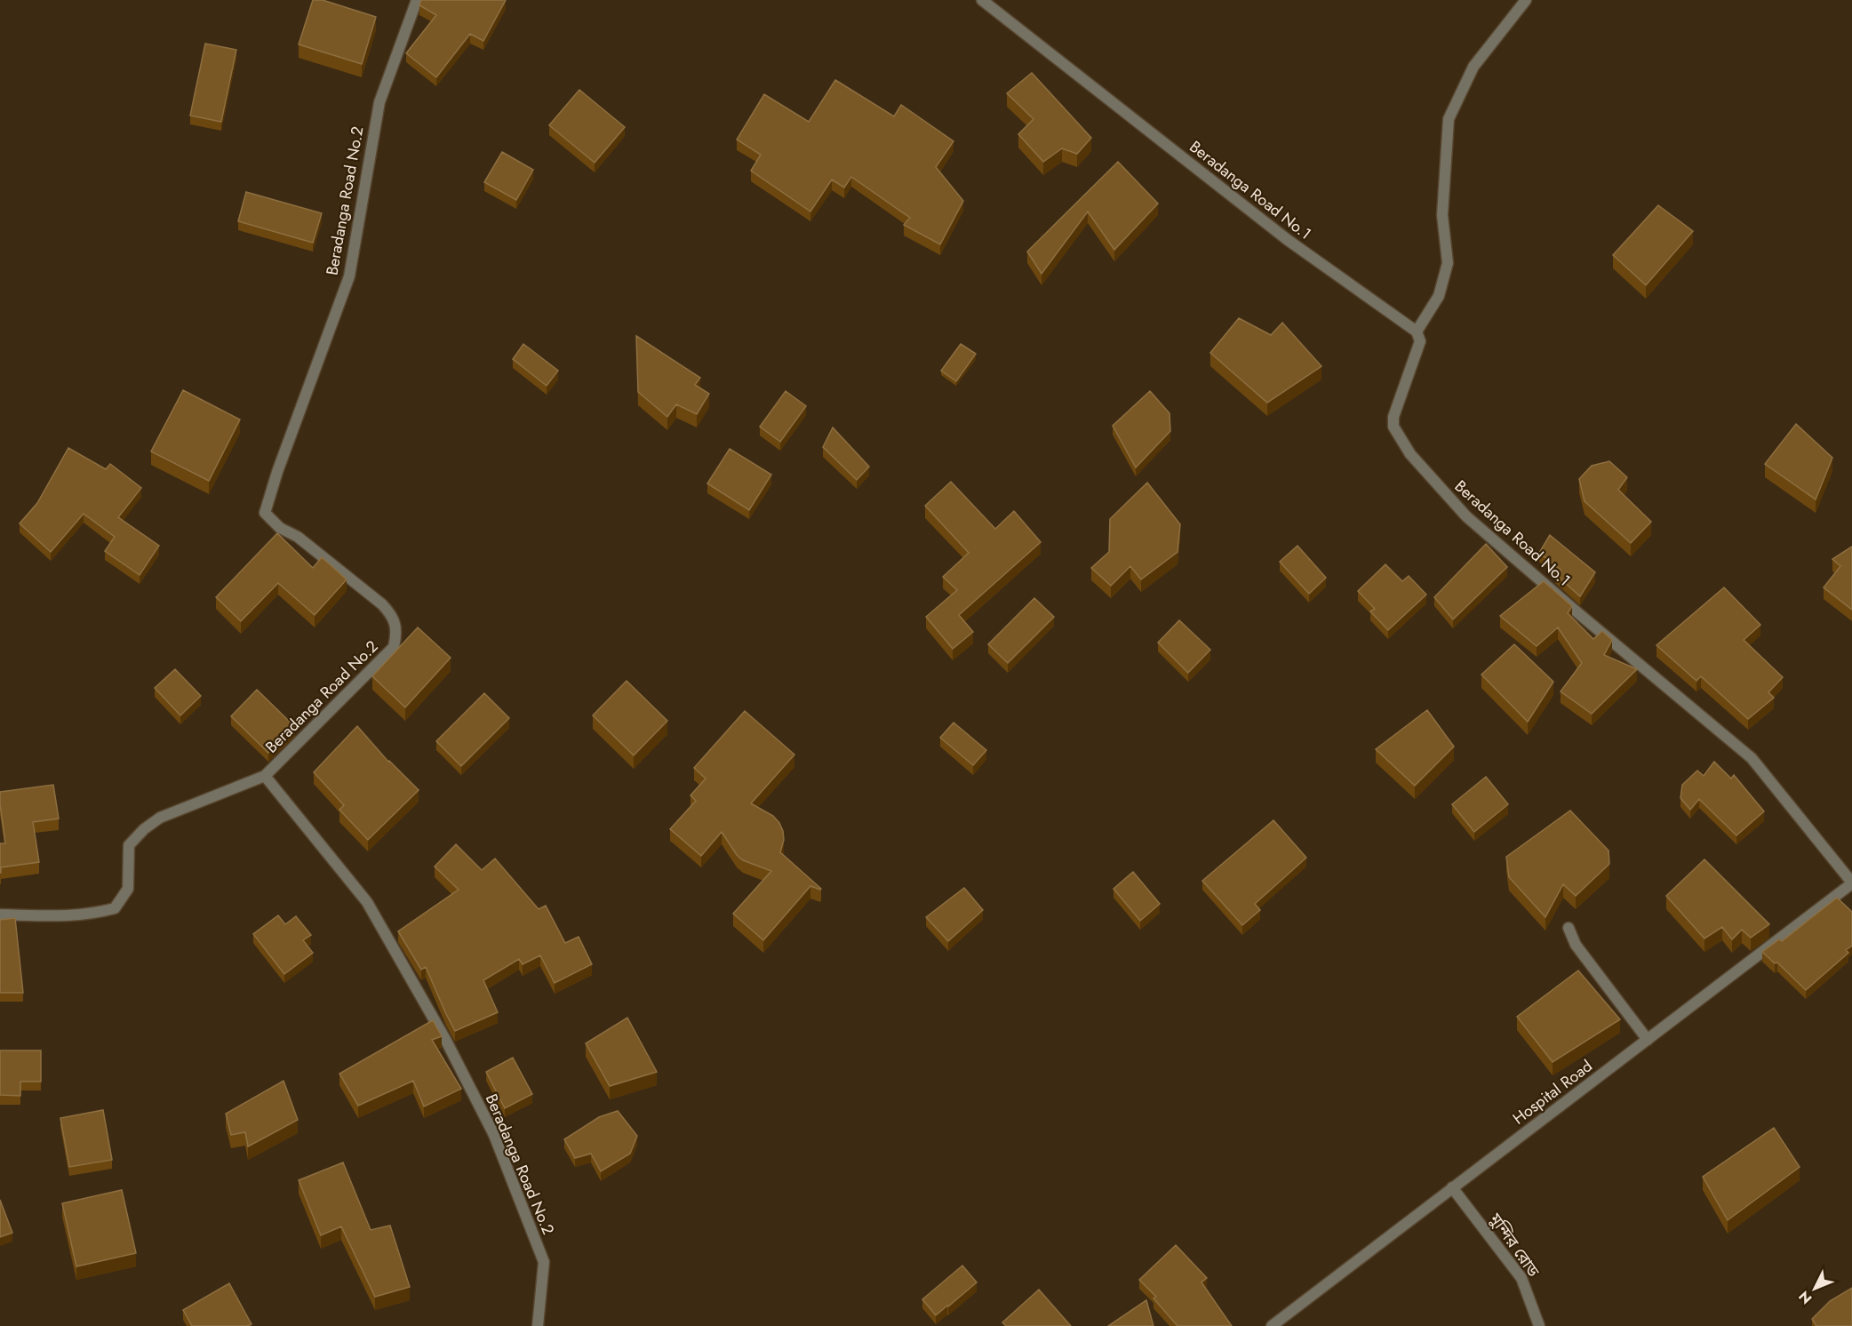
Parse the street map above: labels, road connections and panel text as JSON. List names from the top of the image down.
{
  "streets": {
    "street": [
      "Beradanga Road No.1",
      "Beradanga Road No.2",
      "Hospital Road",
      "মুন্দির রোড"
    ]
  },
  "crossings": [
    ["Beradanga Road No.1", "Hospital Road"],
    ["Hospital Road", "মুন্দির রোড"]
  ],
  "north": "bottom left"
}
